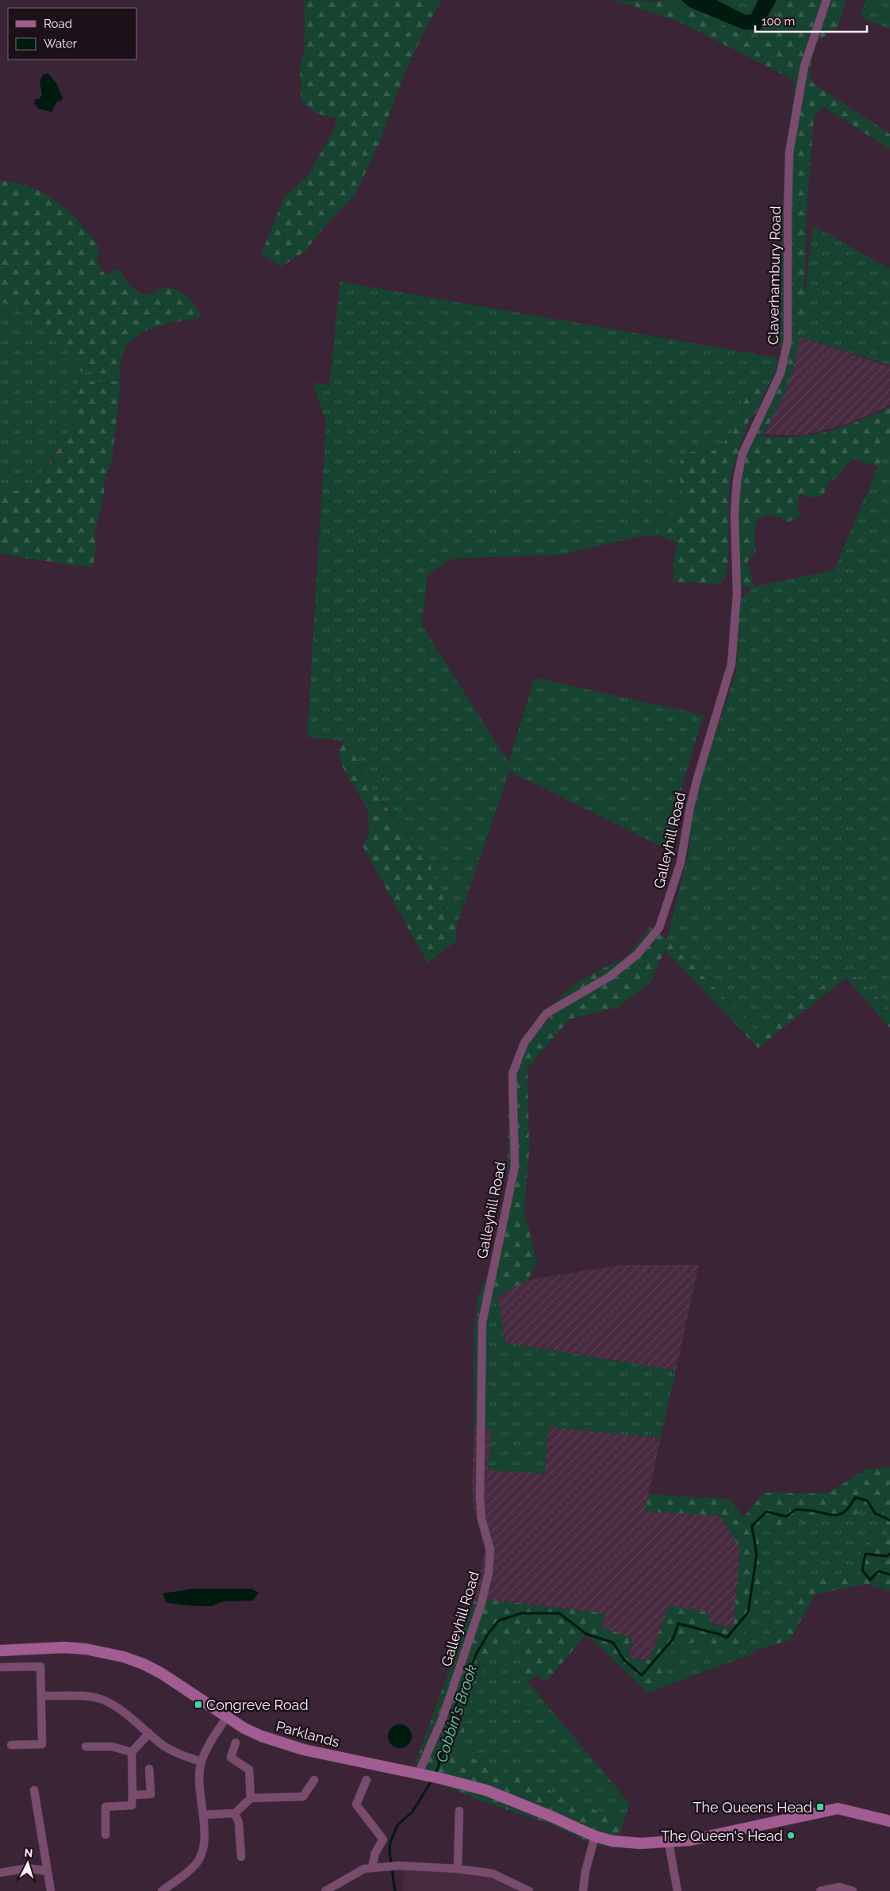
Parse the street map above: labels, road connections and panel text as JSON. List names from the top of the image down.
{
  "streets": {
    "street": ["Claverhambury Road", "Galleyhill Road", "Parklands"]
  },
  "crossings": [
    ["Claverhambury Road", "Galleyhill Road"],
    ["Galleyhill Road", "Parklands"]
  ],
  "water": ["Cobbin's Brook"],
  "places": {
    "transit": ["Congreve Road", "The Queens Head"],
    "other": ["The Queen's Head"]
  },
  "legend": ["Road", "Water"],
  "scale_bar": "100 m",
  "north": "top"
}
